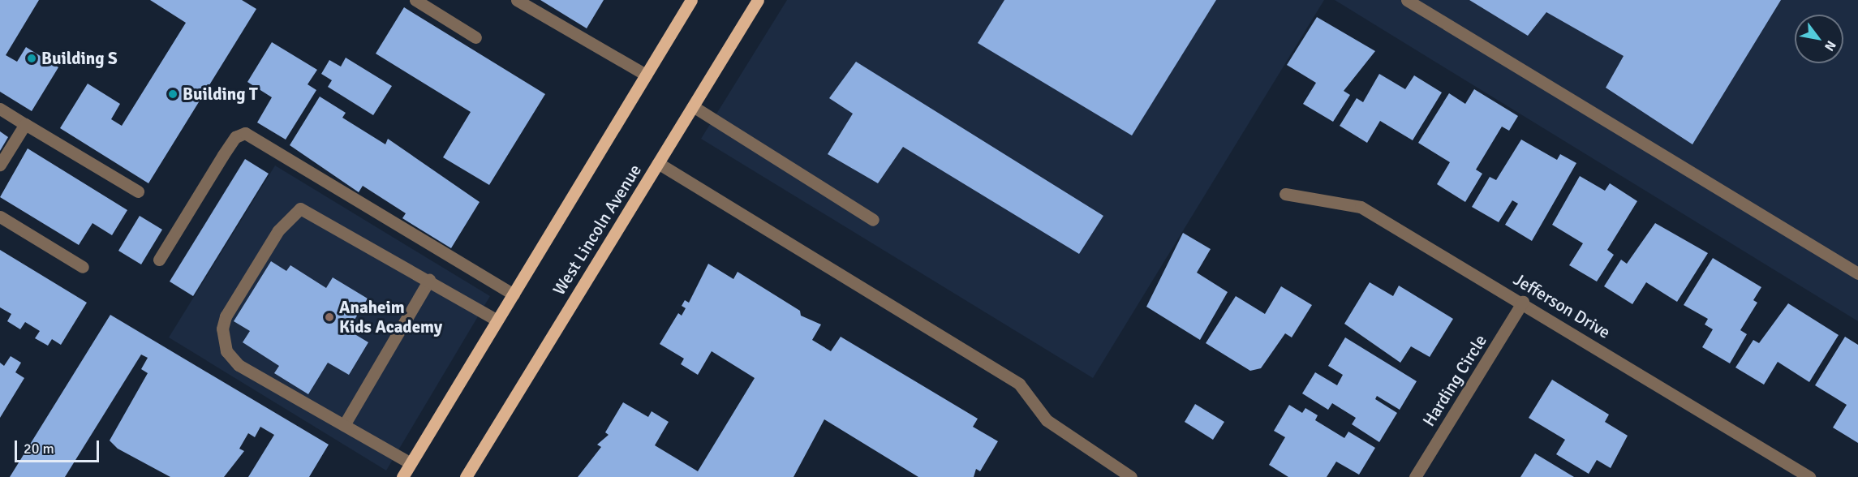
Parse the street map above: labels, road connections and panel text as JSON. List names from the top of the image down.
{
  "streets": {
    "main road": ["West Lincoln Avenue"],
    "street": ["Jefferson Drive", "Harding Circle"]
  },
  "crossings": [
    ["Jefferson Drive", "Harding Circle"]
  ],
  "places": ["Building S", "Building T", "Anaheim Kids Academy"],
  "scale_bar": "20 m",
  "north": "bottom right"
}
